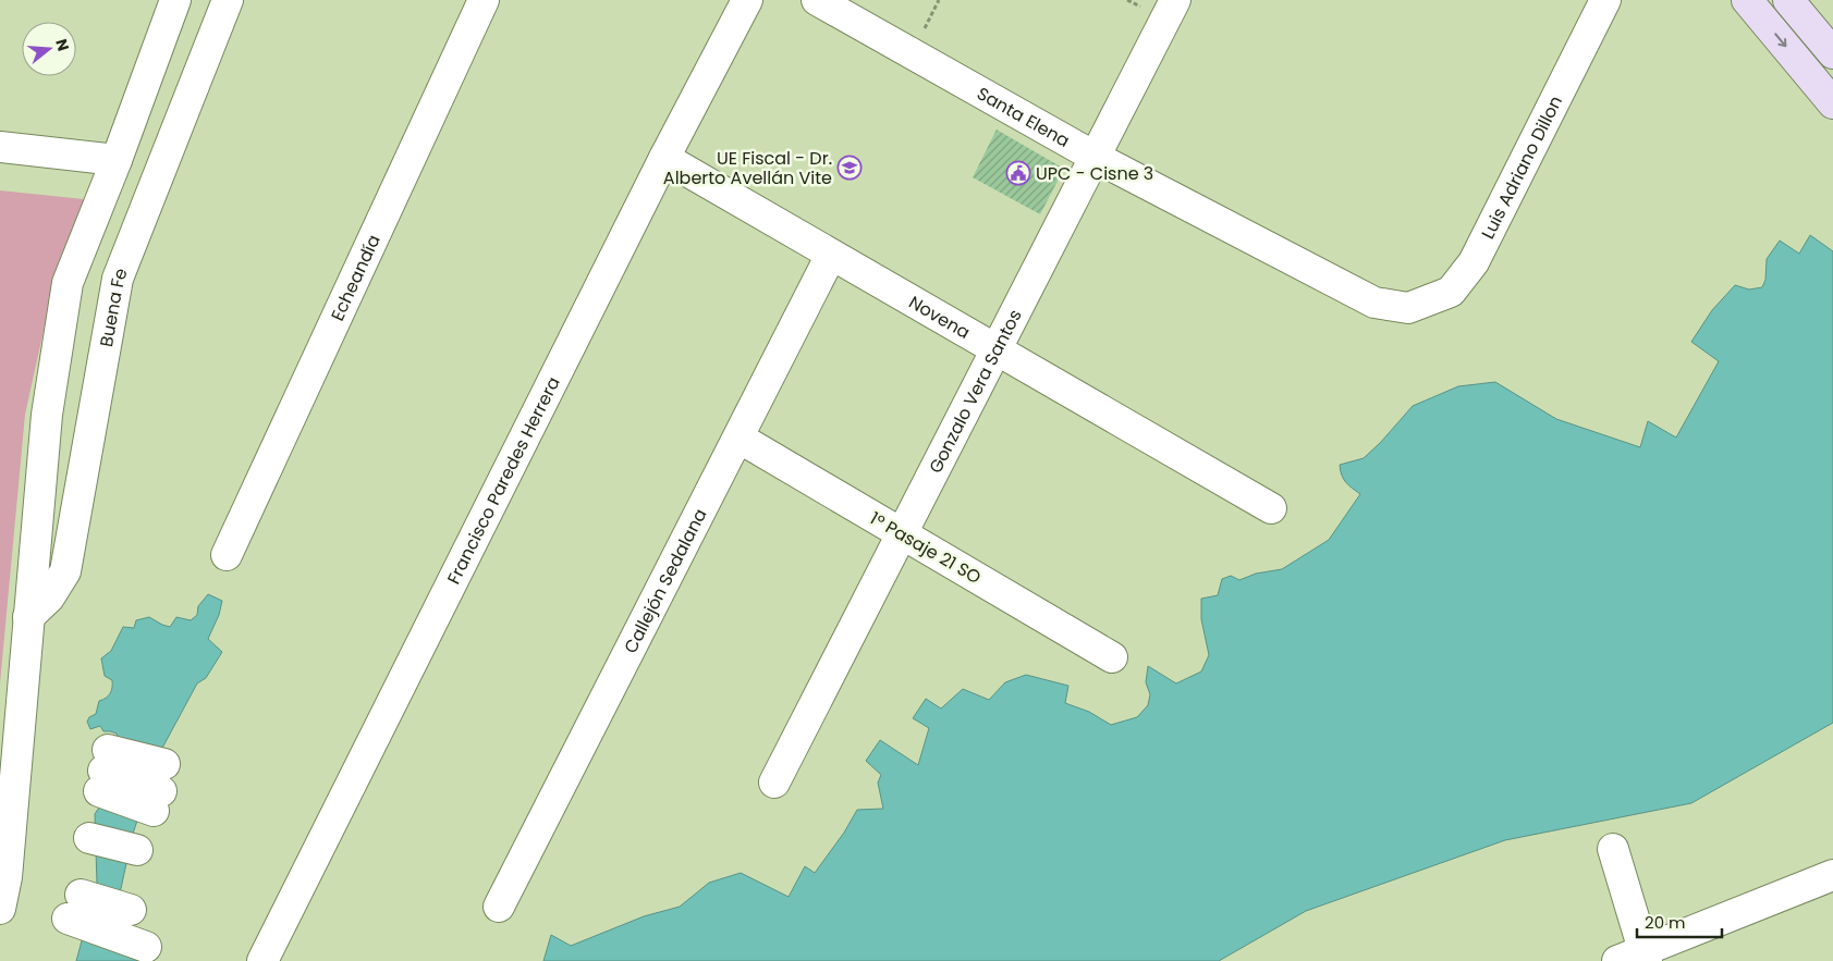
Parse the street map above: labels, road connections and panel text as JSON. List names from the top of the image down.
{
  "streets": {
    "street": [
      "Santa Elena",
      "Luis Adriano Dillon",
      "Echeandía",
      "Buena Fe",
      "Novena",
      "Gonzalo Vera Santos",
      "Francisco Paredes Herrera",
      "1º Pasaje 21 SO",
      "Callejón Sedalana"
    ]
  },
  "crossings": [
    ["Santa Elena", "Luis Adriano Dillon"],
    ["Santa Elena", "Gonzalo Vera Santos"],
    ["Novena", "Gonzalo Vera Santos"],
    ["Novena", "Francisco Paredes Herrera"],
    ["Novena", "Callejón Sedalana"],
    ["Gonzalo Vera Santos", "1º Pasaje 21 SO"],
    ["1º Pasaje 21 SO", "Callejón Sedalana"]
  ],
  "places": {
    "school or university": ["UE Fiscal - Dr. Alberto Avellán Vite"],
    "public building": ["UPC - Cisne 3"]
  },
  "scale_bar": "20 m",
  "north": "right"
}
